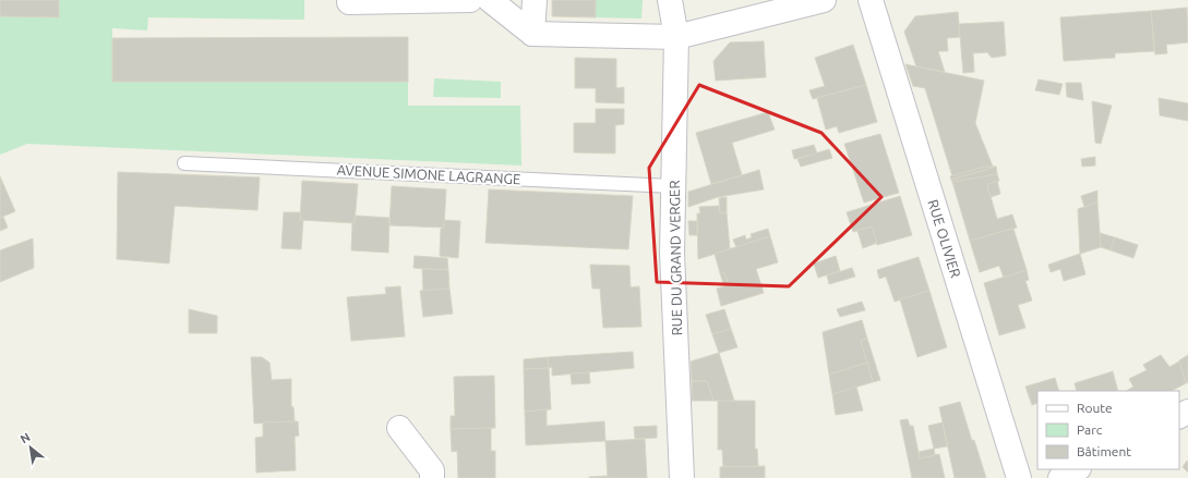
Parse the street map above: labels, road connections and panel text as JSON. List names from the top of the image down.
{
  "streets": {
    "street": ["RUE OLIVIER", "RUE DU GRAND VERGER"],
    "lane": ["AVENUE SIMONE LAGRANGE"]
  },
  "crossings": [
    ["AVENUE SIMONE LAGRANGE", "RUE DU GRAND VERGER"]
  ],
  "legend": ["Route", "Parc", "Bâtiment"],
  "north": "top left"
}
